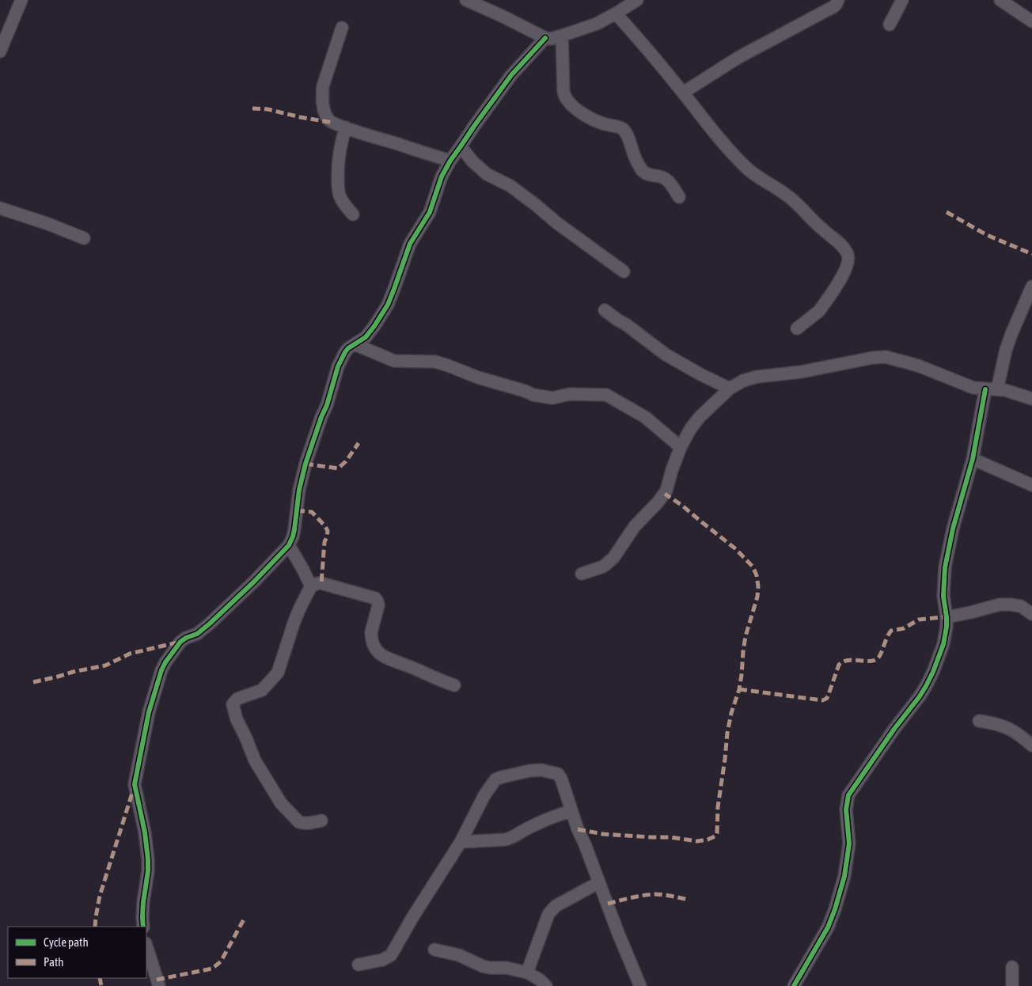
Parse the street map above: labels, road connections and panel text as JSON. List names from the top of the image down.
{
  "legend": ["Cycle path", "Path"]
}
